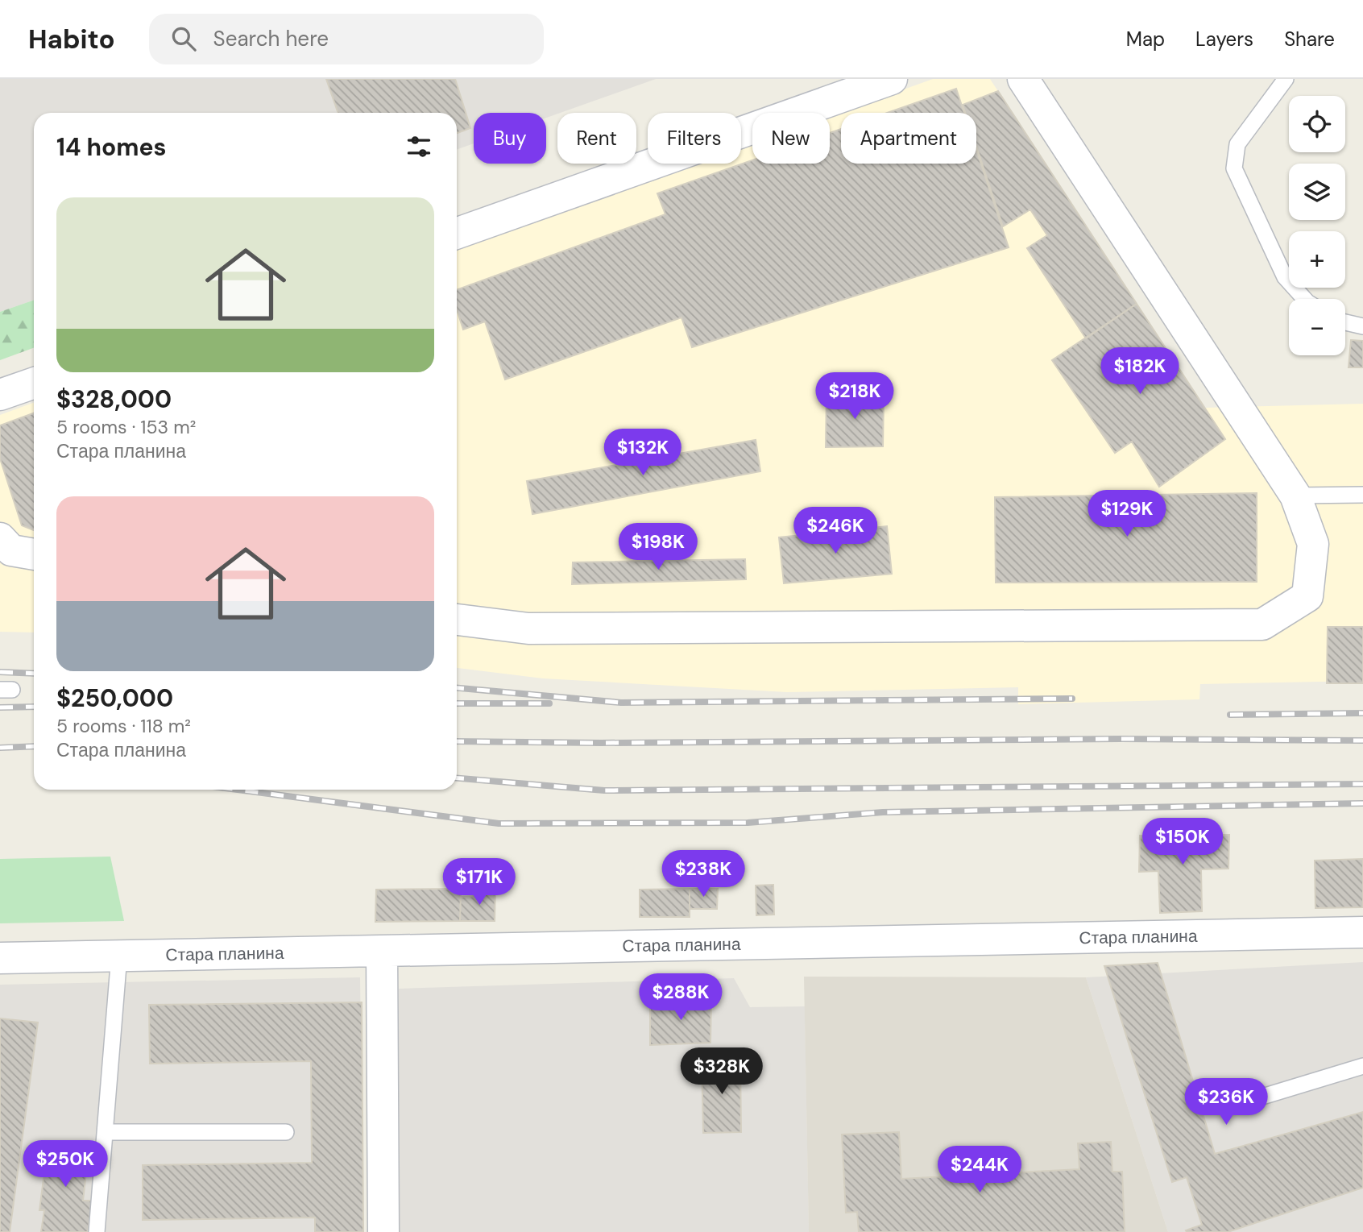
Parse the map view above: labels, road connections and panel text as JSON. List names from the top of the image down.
{
  "streets": {
    "street": ["Стара планина"]
  },
  "page": {
    "header": "Habito",
    "search": "Search here",
    "nav": ["Map", "Layers", "Share"],
    "map_buttons": ["+", "−"],
    "chip": [
      "Buy",
      "Rent",
      "Filters",
      "New",
      "Apartment"
    ],
    "heading": "14 homes",
    "list": [
      {
        "name": "$328,000",
        "note": "5 rooms · 153 m² · Стара планина"
      },
      {
        "name": "$250,000",
        "note": "5 rooms · 118 m² · Стара планина"
      }
    ],
    "price": [
      "$182K",
      "$218K",
      "$132K",
      "$129K",
      "$246K",
      "$198K",
      "$150K",
      "$238K",
      "$171K",
      "$288K",
      "$328K",
      "$236K",
      "$250K",
      "$244K"
    ]
  }
}
